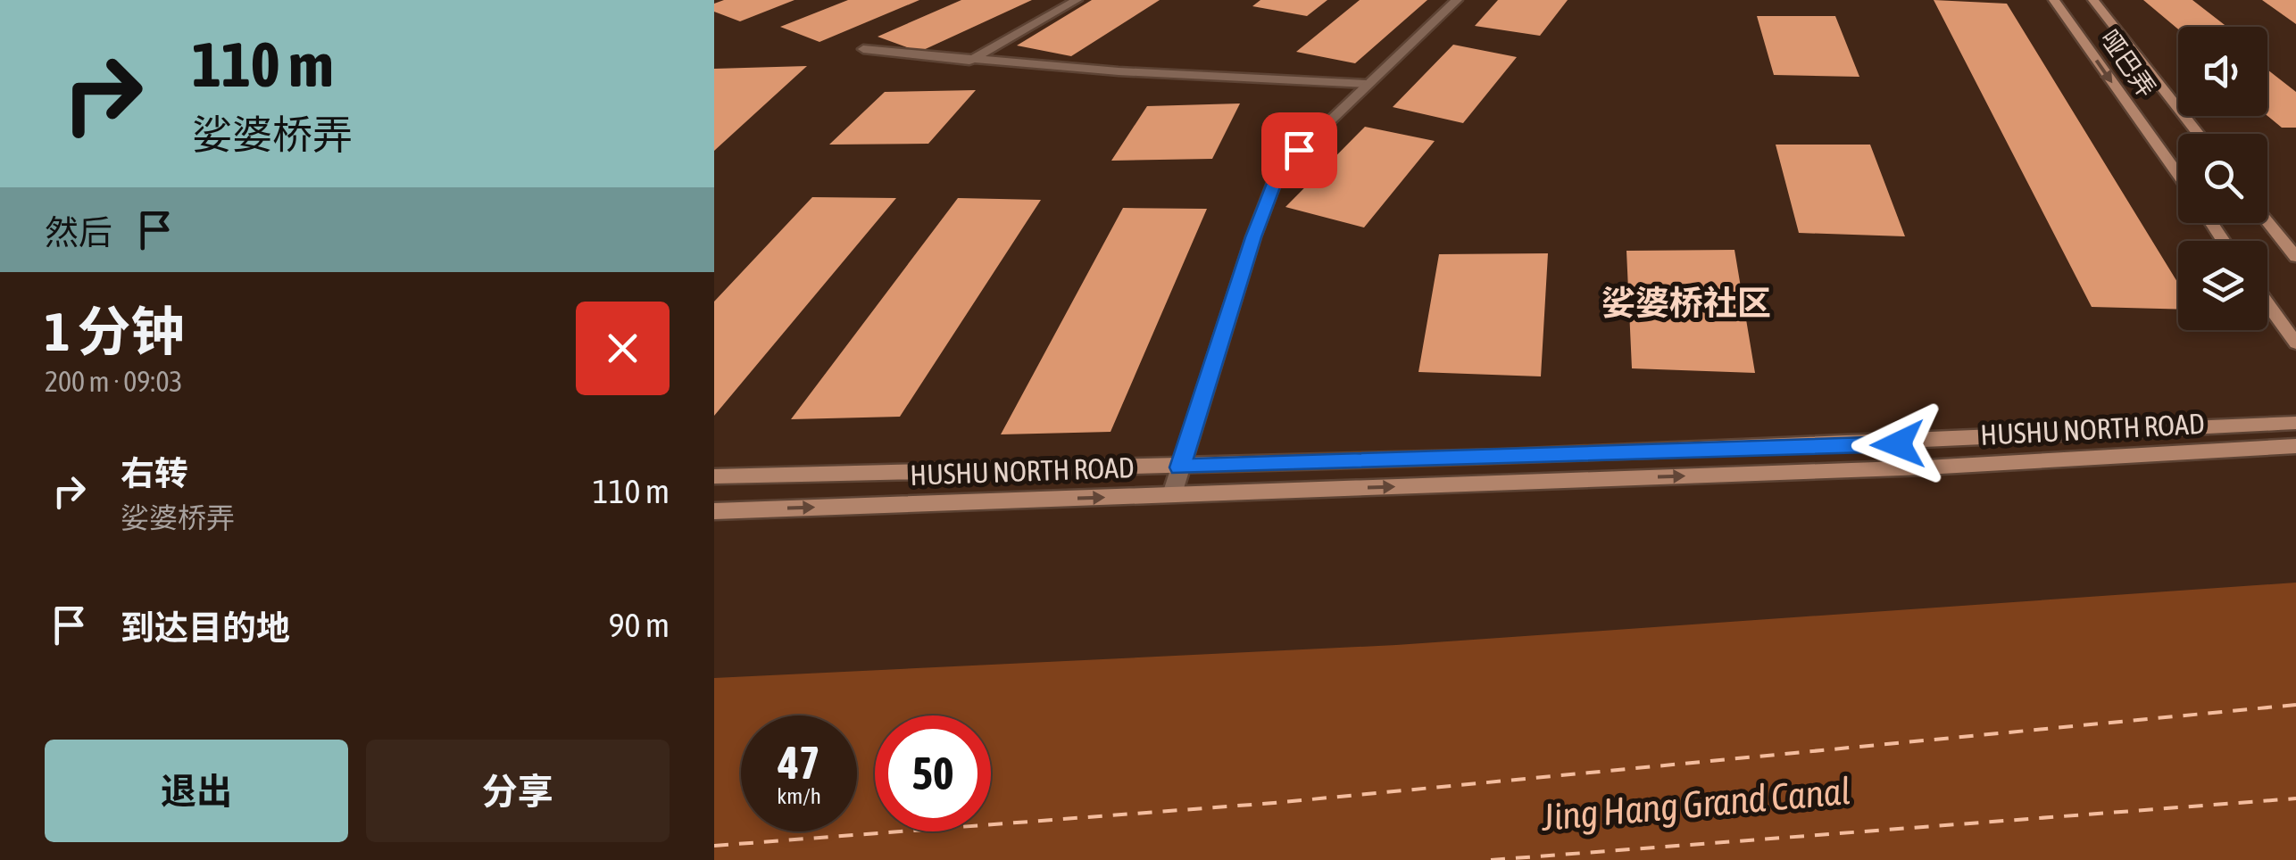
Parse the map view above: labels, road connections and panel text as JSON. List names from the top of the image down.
{
  "streets": {
    "main road": ["哑巴弄", "HUSHU NORTH ROAD"]
  },
  "districts": ["娑婆桥社区"],
  "water": ["Jing Hang Grand Canal"],
  "page": {
    "turn": ["110 m", "娑婆桥弄"],
    "then": "然后",
    "heading": ["1 分钟", "200 m · 09:03"],
    "list": [
      {
        "name": "右转",
        "note": "娑婆桥弄",
        "value": "110 m"
      },
      {
        "name": "到达目的地",
        "value": "90 m"
      }
    ],
    "speed": "47 km/h",
    "limit": "50",
    "buttons": ["退出", "分享"]
  }
}
